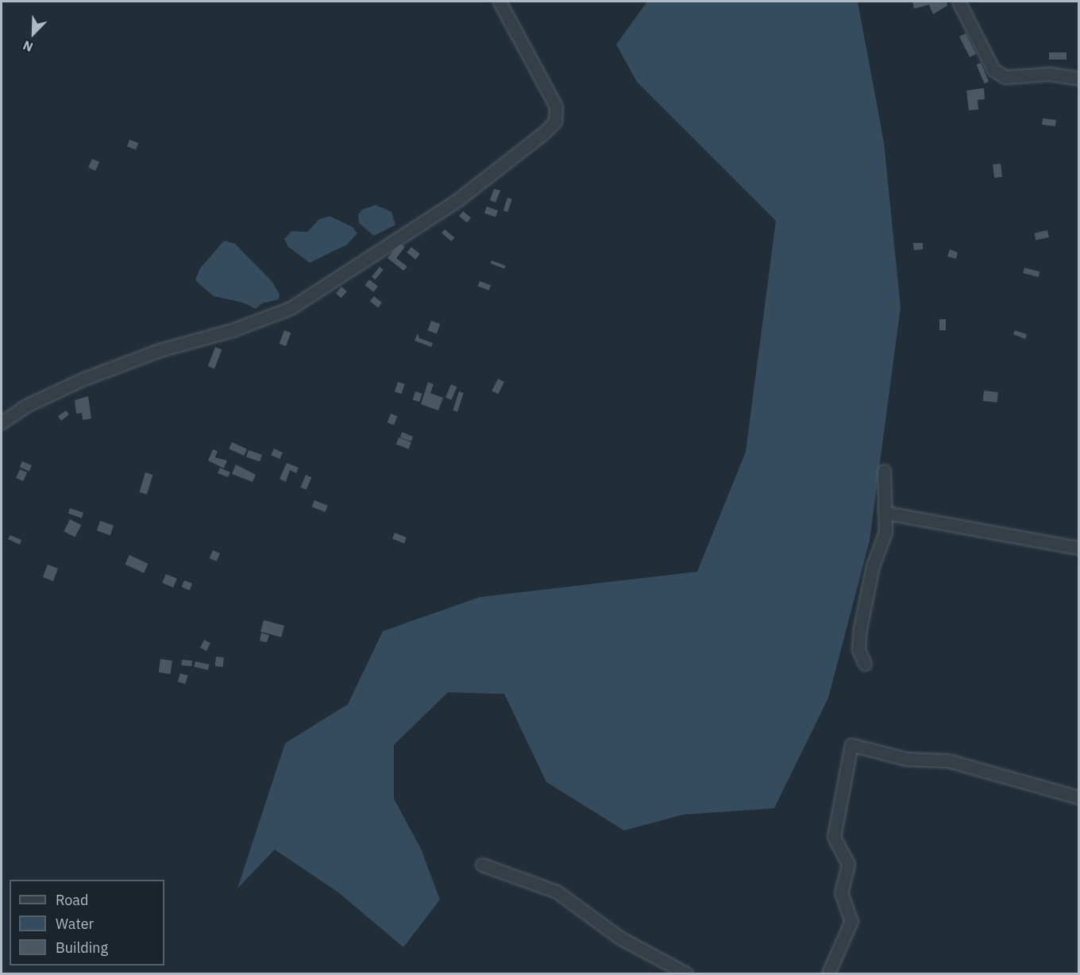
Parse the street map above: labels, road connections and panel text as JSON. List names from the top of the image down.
{
  "legend": ["Road", "Water", "Building"],
  "north": "bottom left"
}
